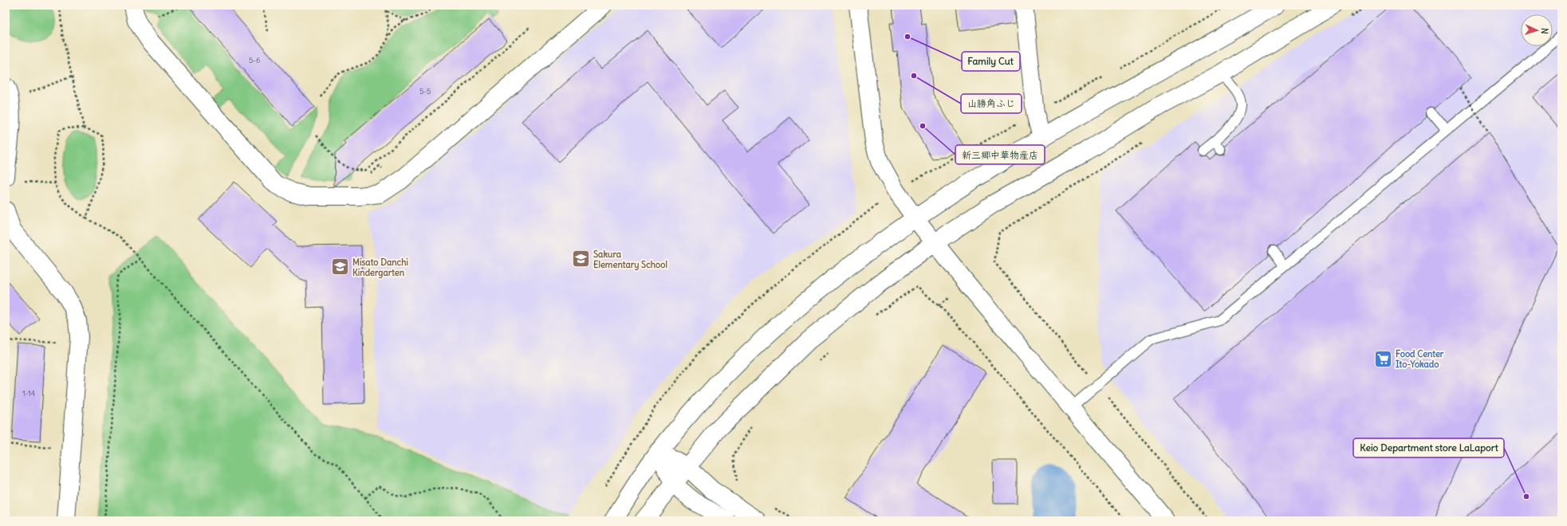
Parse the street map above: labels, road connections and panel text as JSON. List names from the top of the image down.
{
  "places": {
    "other": [
      "Family Cut",
      "山勝角ふじ",
      "新三郷中華物産店",
      "Keio Department store LaLaport"
    ],
    "school or university": ["Sakura Elementary School", "Misato Danchi Kindergarten"],
    "supermarket": ["Food Center Ito-Yokado"]
  },
  "house_numbers": ["5-6", "5-5", "1-14"],
  "north": "right"
}
